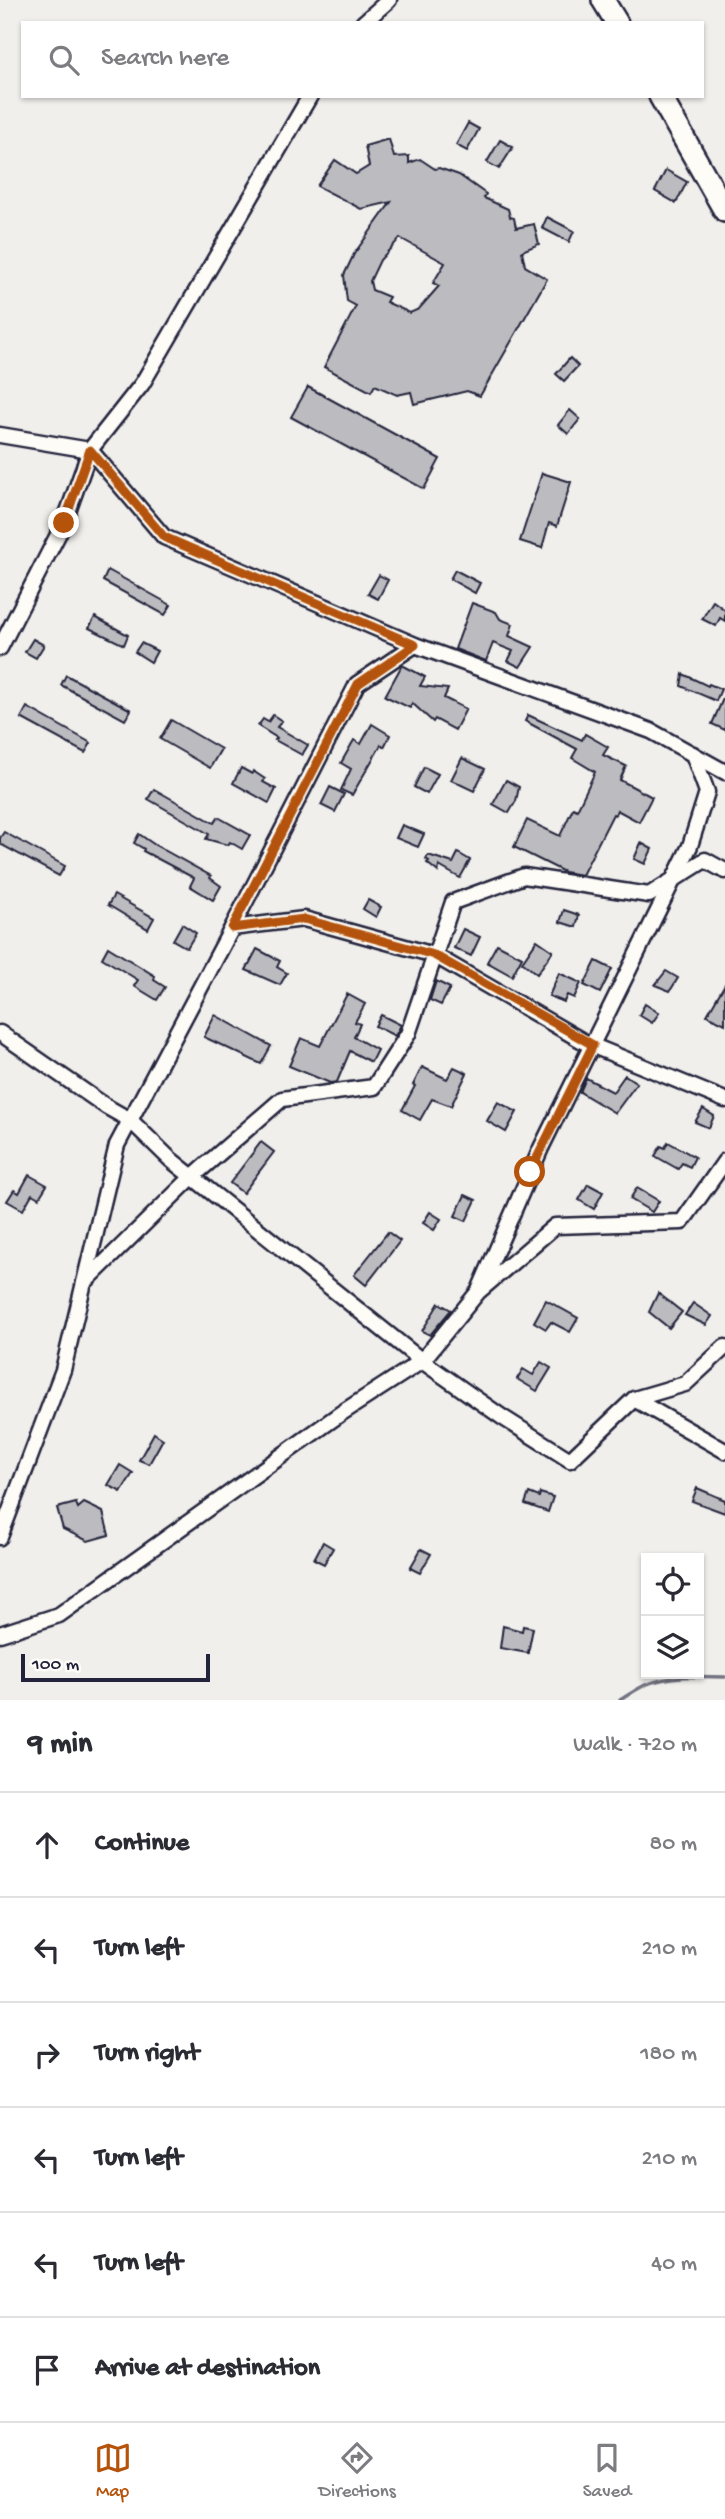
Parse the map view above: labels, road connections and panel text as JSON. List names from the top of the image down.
{
  "scale_bar": "100 m",
  "page": {
    "search": "Search here",
    "scale": "100 m",
    "heading": ["9 min", "Walk · 720 m"],
    "list": [
      ["Continue", "80 m"],
      ["Turn left", "210 m"],
      ["Turn right", "180 m"],
      ["Turn left", "210 m"],
      ["Turn left", "40 m"],
      "Arrive at destination"
    ],
    "nav": ["Map", "Directions", "Saved"]
  }
}
